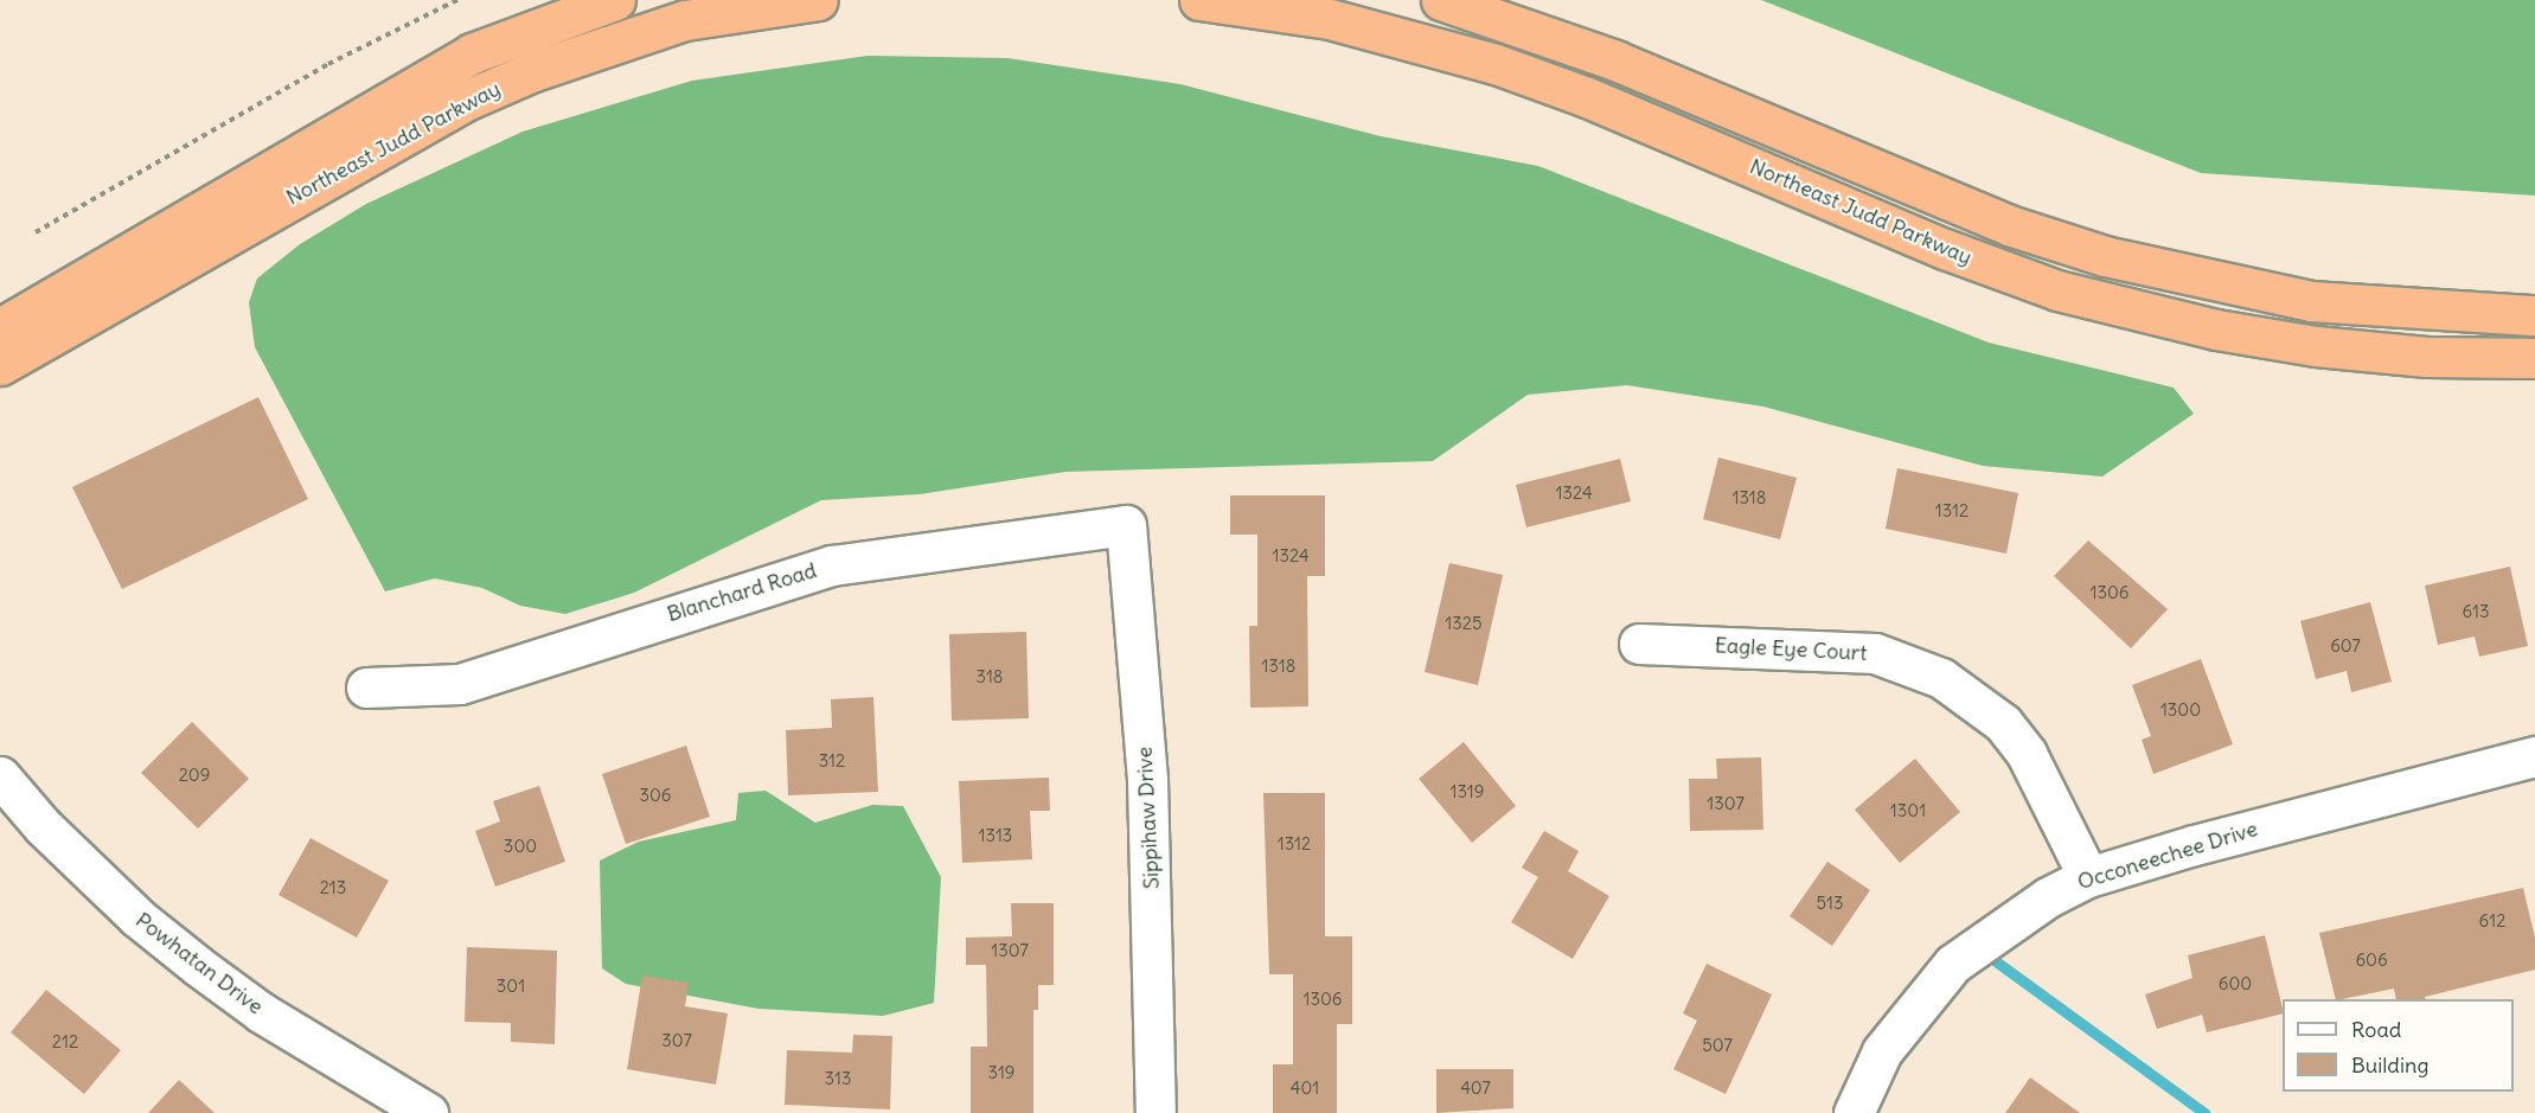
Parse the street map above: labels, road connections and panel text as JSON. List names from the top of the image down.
{
  "streets": {
    "highway": ["Northeast Judd Parkway"],
    "street": [
      "Blanchard Road",
      "Eagle Eye Court",
      "Sippihaw Drive",
      "Occoneechee Drive",
      "Powhatan Drive"
    ]
  },
  "crossings": [
    ["Blanchard Road", "Sippihaw Drive"],
    ["Eagle Eye Court", "Occoneechee Drive"]
  ],
  "house_numbers": [
    "1324",
    "1318",
    "1312",
    "1324",
    "1306",
    "613",
    "1325",
    "607",
    "1318",
    "318",
    "1300",
    "312",
    "209",
    "1319",
    "306",
    "1307",
    "1301",
    "1313",
    "1312",
    "300",
    "213",
    "513",
    "612",
    "1307",
    "606",
    "600",
    "301",
    "1306",
    "307",
    "212",
    "507",
    "319",
    "313",
    "401",
    "407"
  ],
  "legend": ["Road", "Building"]
}
